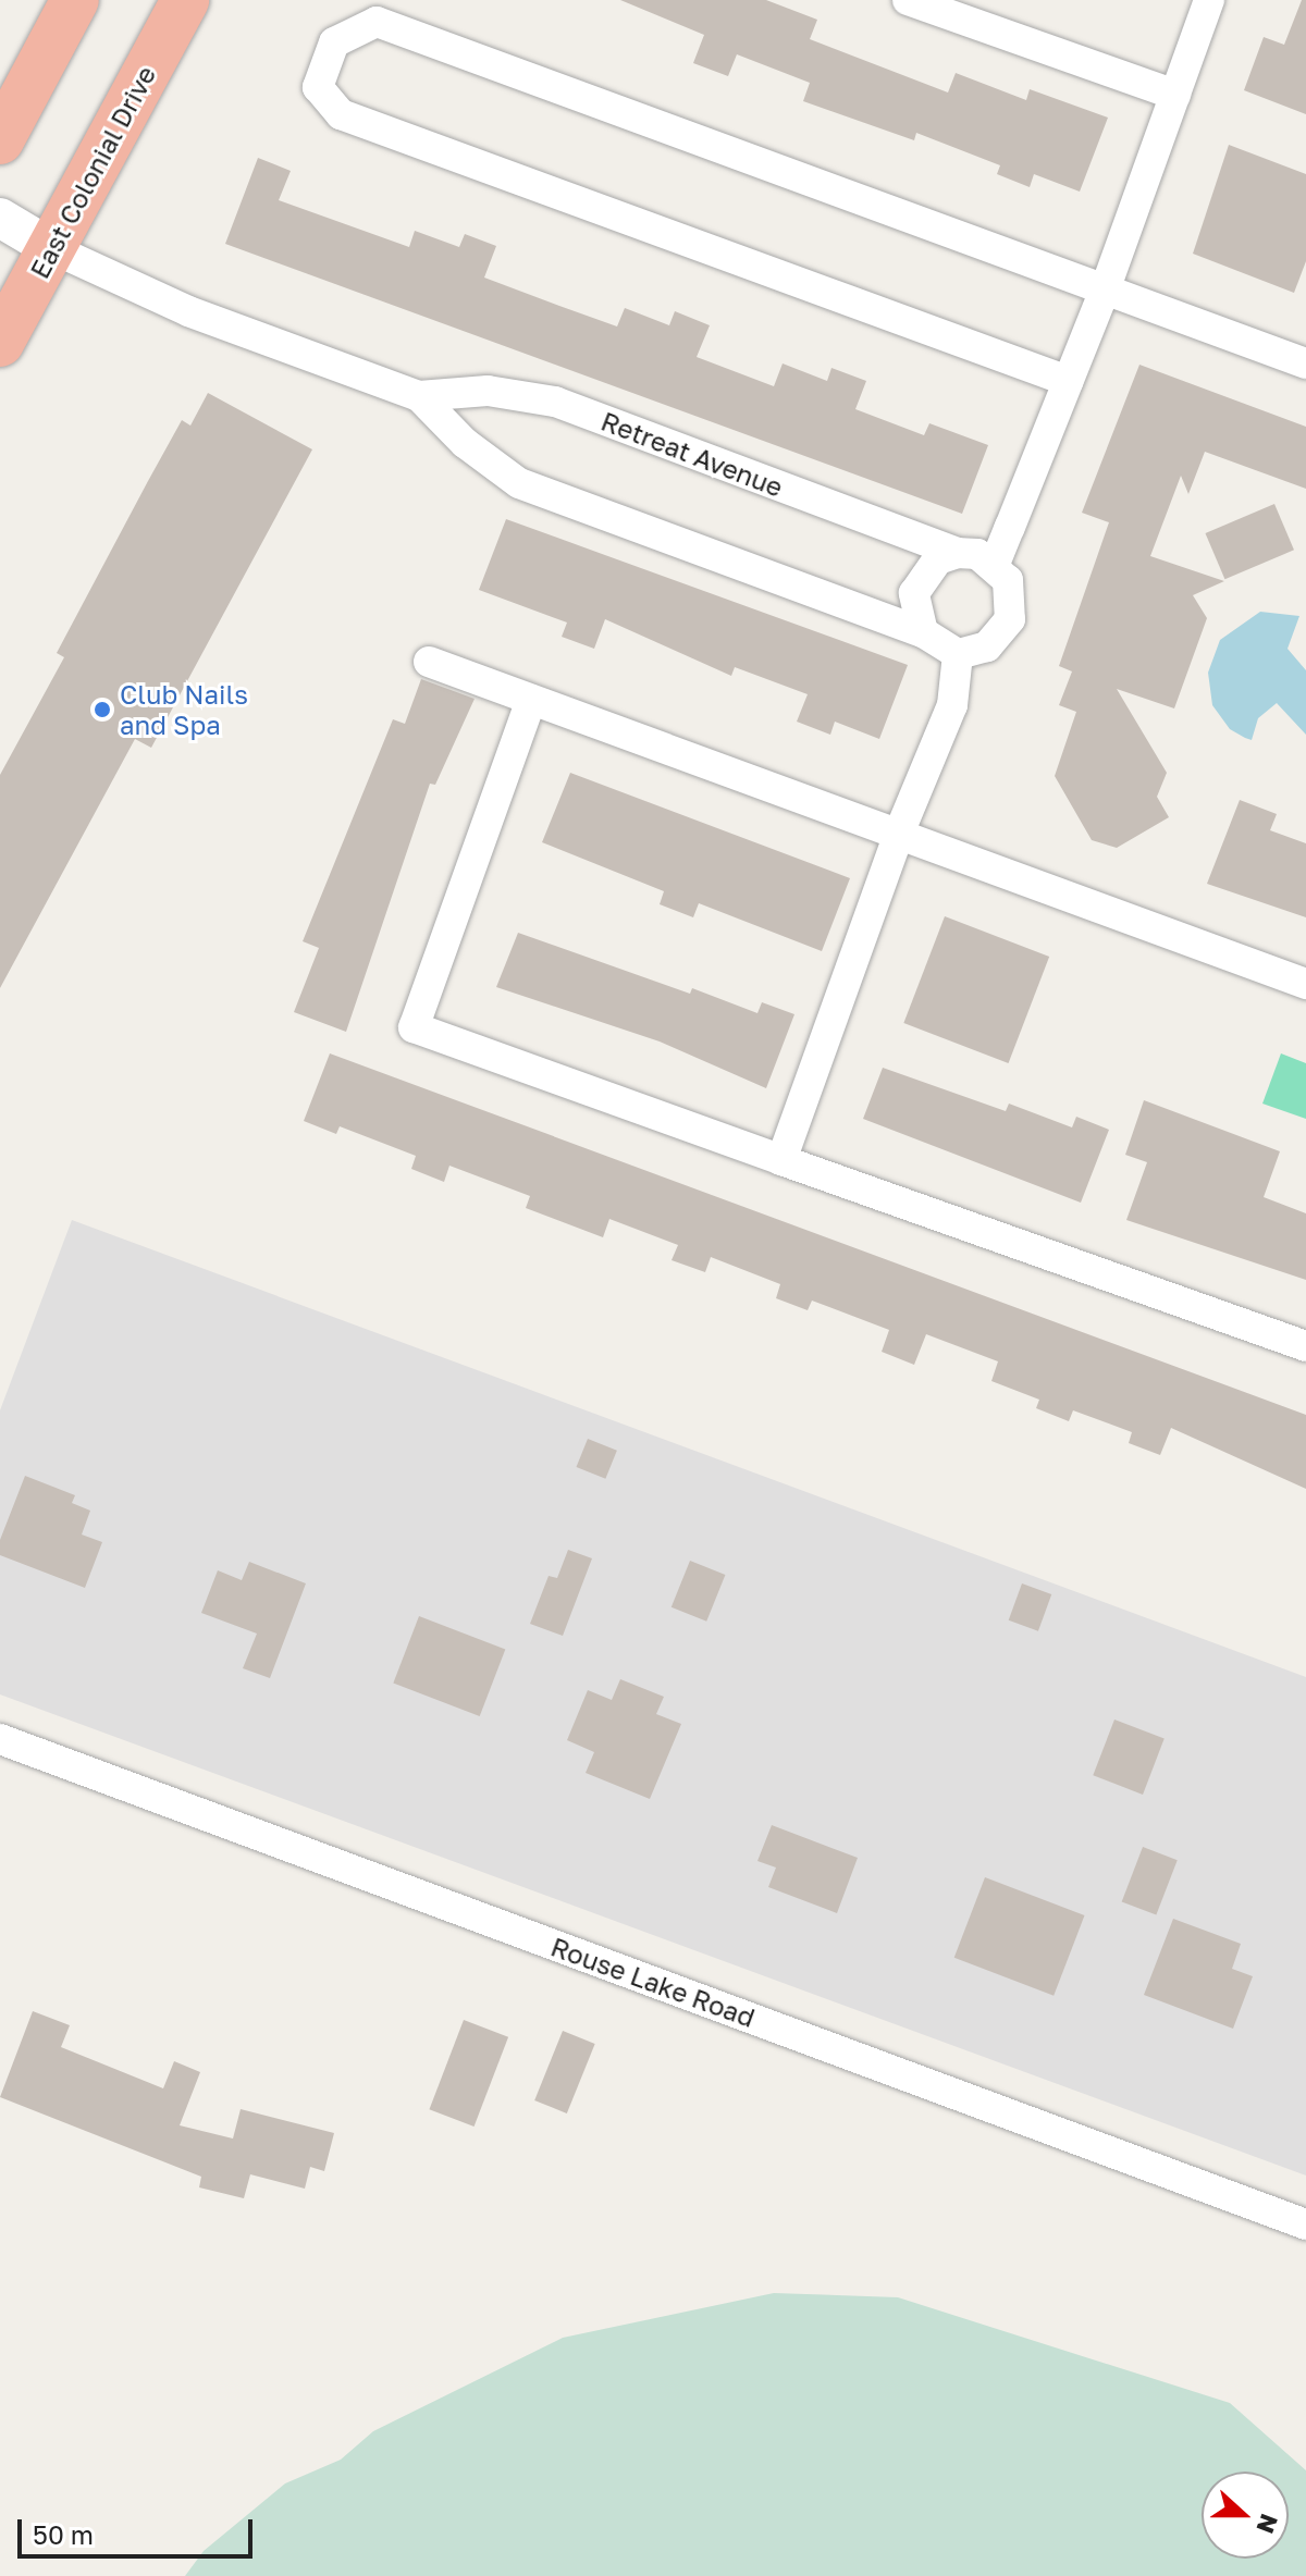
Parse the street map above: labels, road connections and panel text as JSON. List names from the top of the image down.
{
  "streets": {
    "highway": ["East Colonial Drive"],
    "street": ["Retreat Avenue", "Rouse Lake Road"]
  },
  "crossings": [
    ["East Colonial Drive", "Retreat Avenue"]
  ],
  "places": ["Club Nails and Spa"],
  "scale_bar": "50 m",
  "north": "right"
}
